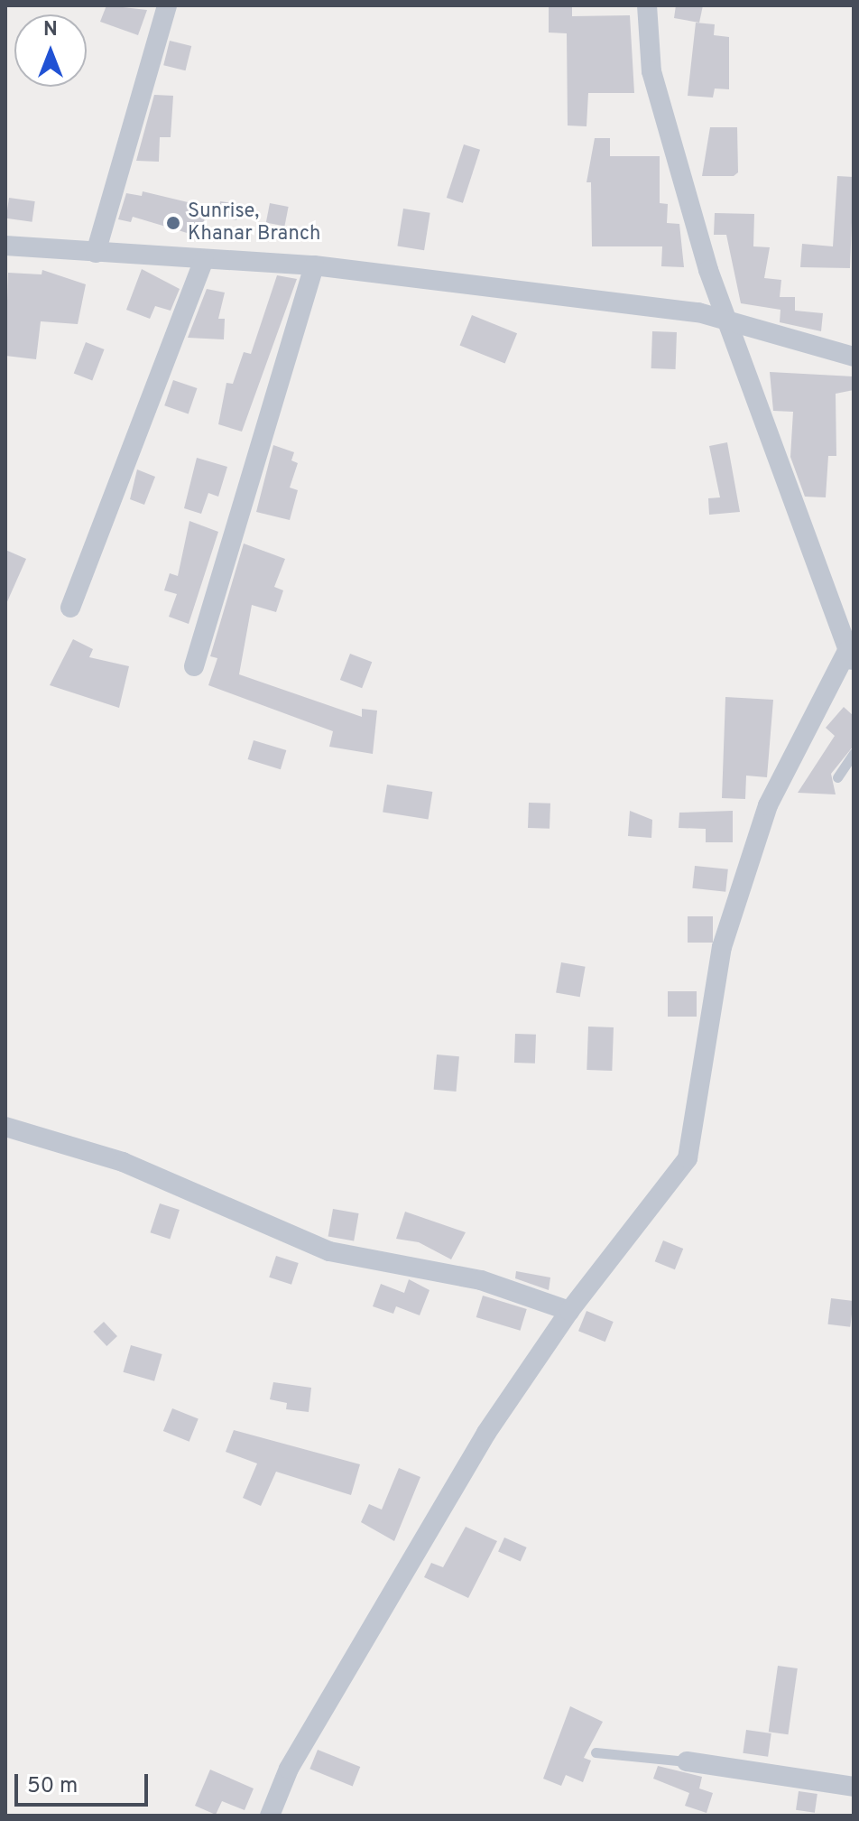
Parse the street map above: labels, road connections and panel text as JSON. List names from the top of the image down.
{
  "places": ["Sunrise, Khanar Branch"],
  "scale_bar": "50 m",
  "north": "top"
}
